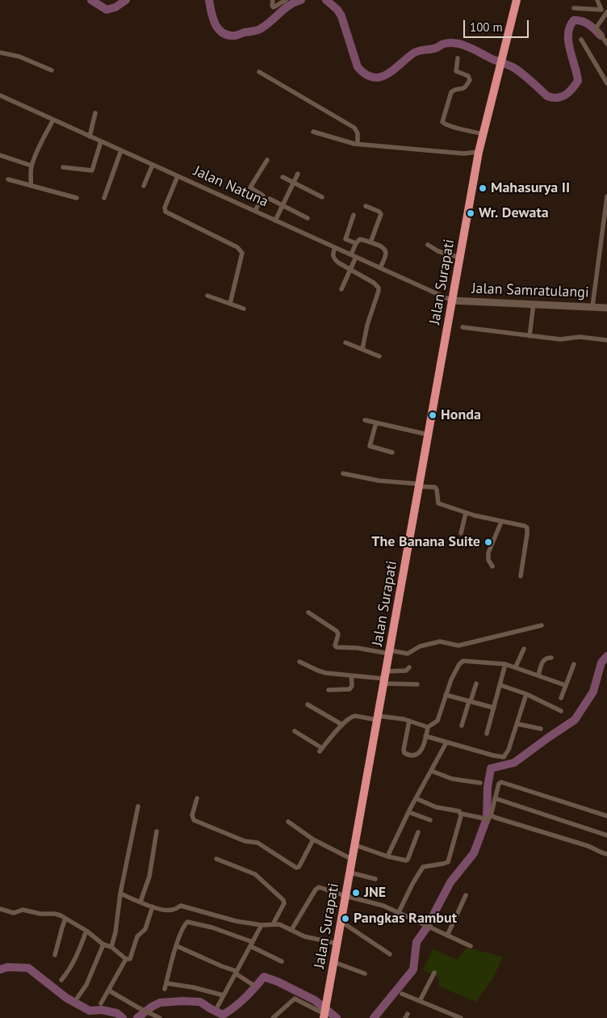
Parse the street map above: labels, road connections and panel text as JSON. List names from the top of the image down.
{
  "streets": {
    "highway": ["Jalan Surapati"],
    "main road": ["Jalan Samratulangi"],
    "street": ["Jalan Natuna"]
  },
  "crossings": [
    ["Jalan Natuna", "Jalan Surapati"],
    ["Jalan Natuna", "Jalan Samratulangi"],
    ["Jalan Surapati", "Jalan Samratulangi"]
  ],
  "places": [
    "Mahasurya II",
    "Wr. Dewata",
    "Honda",
    "The Banana Suite",
    "JNE",
    "Pangkas Rambut"
  ],
  "scale_bar": "100 m"
}
